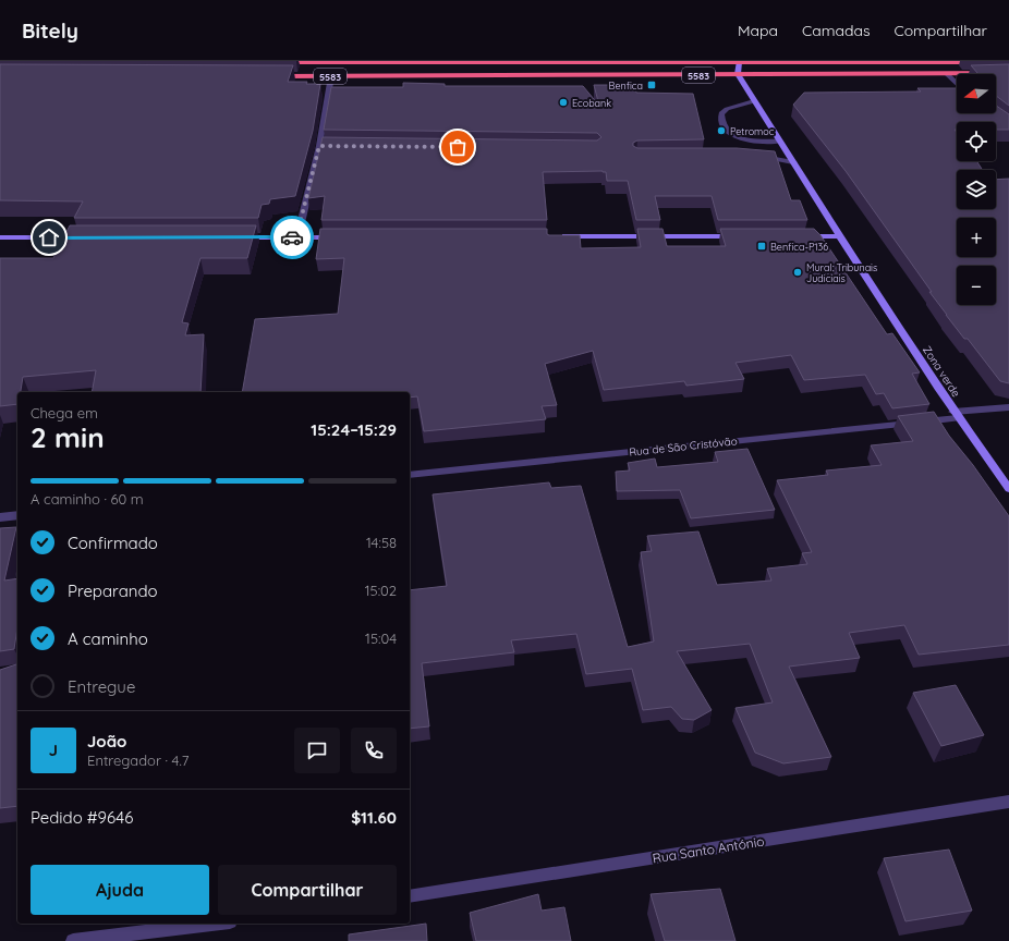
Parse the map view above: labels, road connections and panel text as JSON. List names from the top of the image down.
{
  "streets": {
    "highway": ["5583"],
    "street": ["Zona verde", "Rua de São Cristóvão", "Rua Santo António"]
  },
  "crossings": [
    ["Zona verde", "Rua de São Cristóvão"]
  ],
  "places": {
    "transit": ["Benfica", "Benfica-P136"],
    "other": ["Ecobank", "Petromoc", "Mural: Tribunais Judiciais"]
  },
  "north": "left",
  "page": {
    "header": "Bitely",
    "nav": ["Mapa", "Camadas", "Compartilhar"],
    "map_buttons": ["+", "−"],
    "heading": ["2 min", "Chega em", "15:24–15:29"],
    "panel": [
      "João",
      "Entregador · 4.7",
      "Pedido #9646",
      "$11.60"
    ],
    "bar": "A caminho · 60 m",
    "list": [
      ["Confirmado", "14:58"],
      ["Preparando", "15:02"],
      ["A caminho", "15:04"],
      "Entregue"
    ],
    "round": "J",
    "buttons": ["Ajuda", "Compartilhar"]
  }
}
